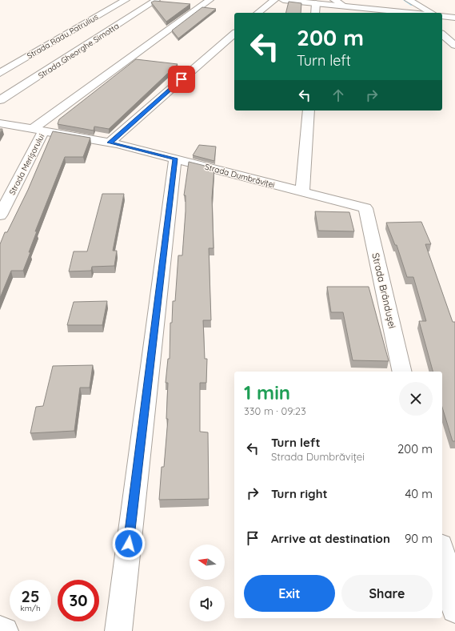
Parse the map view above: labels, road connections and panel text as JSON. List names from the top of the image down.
{
  "streets": {
    "street": [
      "Strada Radu Patrulius",
      "Strada Gheorghe Simotta",
      "Strada Merișorului",
      "Strada Dumbrăviței",
      "Strada Brândușei"
    ]
  },
  "crossings": [
    ["Strada Merișorului", "Strada Dumbrăviței"],
    ["Strada Dumbrăviței", "Strada Brândușei"]
  ],
  "north": "left",
  "page": {
    "turn": ["200 m", "Turn left"],
    "heading": ["1 min", "330 m · 09:23"],
    "list": [
      {
        "name": "Turn left",
        "note": "Strada Dumbrăviței",
        "value": "200 m"
      },
      {
        "name": "Turn right",
        "value": "40 m"
      },
      {
        "name": "Arrive at destination",
        "value": "90 m"
      }
    ],
    "buttons": ["Exit", "Share"],
    "speed": "25 km/h",
    "limit": "30"
  }
}
